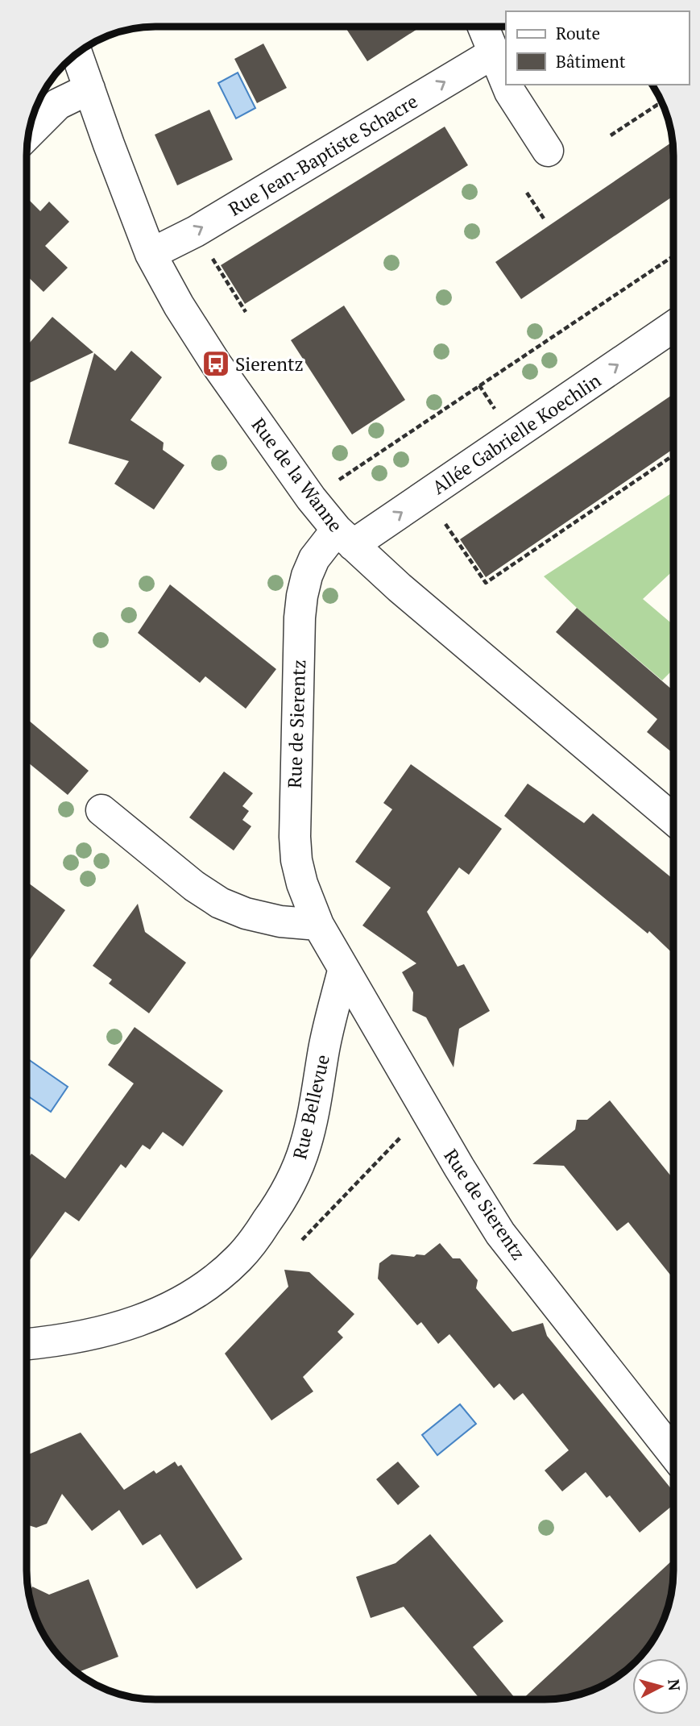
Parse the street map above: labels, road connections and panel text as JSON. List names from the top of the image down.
{
  "streets": {
    "street": [
      "Rue Jean-Baptiste Schacre",
      "Allée Gabrielle Koechlin",
      "Rue de la Wanne",
      "Rue de Sierentz",
      "Rue Bellevue"
    ]
  },
  "crossings": [
    ["Rue Jean-Baptiste Schacre", "Rue de la Wanne"],
    ["Allée Gabrielle Koechlin", "Rue de la Wanne"],
    ["Allée Gabrielle Koechlin", "Rue de Sierentz"],
    ["Rue de la Wanne", "Rue de Sierentz"],
    ["Rue de Sierentz", "Rue Bellevue"]
  ],
  "one_way": ["Rue Jean-Baptiste Schacre", "Allée Gabrielle Koechlin"],
  "places": {
    "bus stop": ["Sierentz"]
  },
  "legend": ["Route", "Bâtiment"],
  "north": "right"
}
